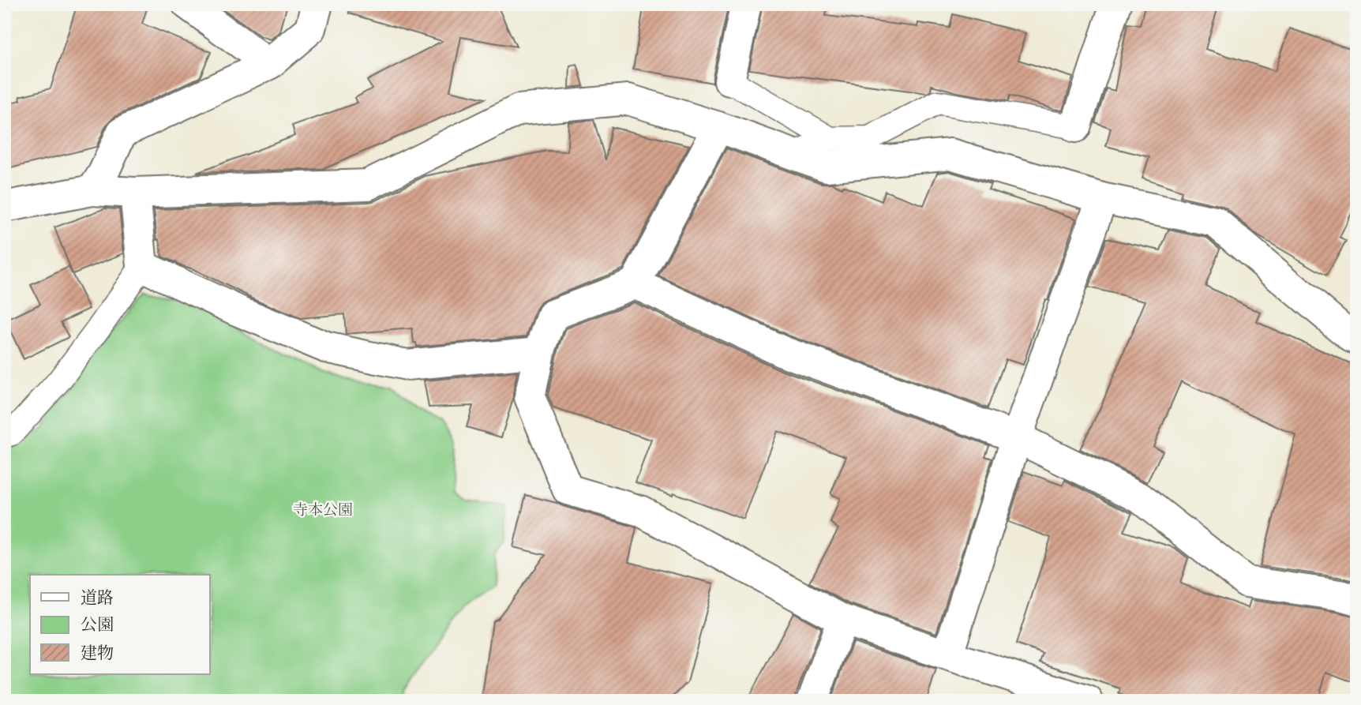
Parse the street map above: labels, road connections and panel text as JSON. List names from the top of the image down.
{
  "parks": ["寺本公園"],
  "legend": ["道路", "公園", "建物"]
}
